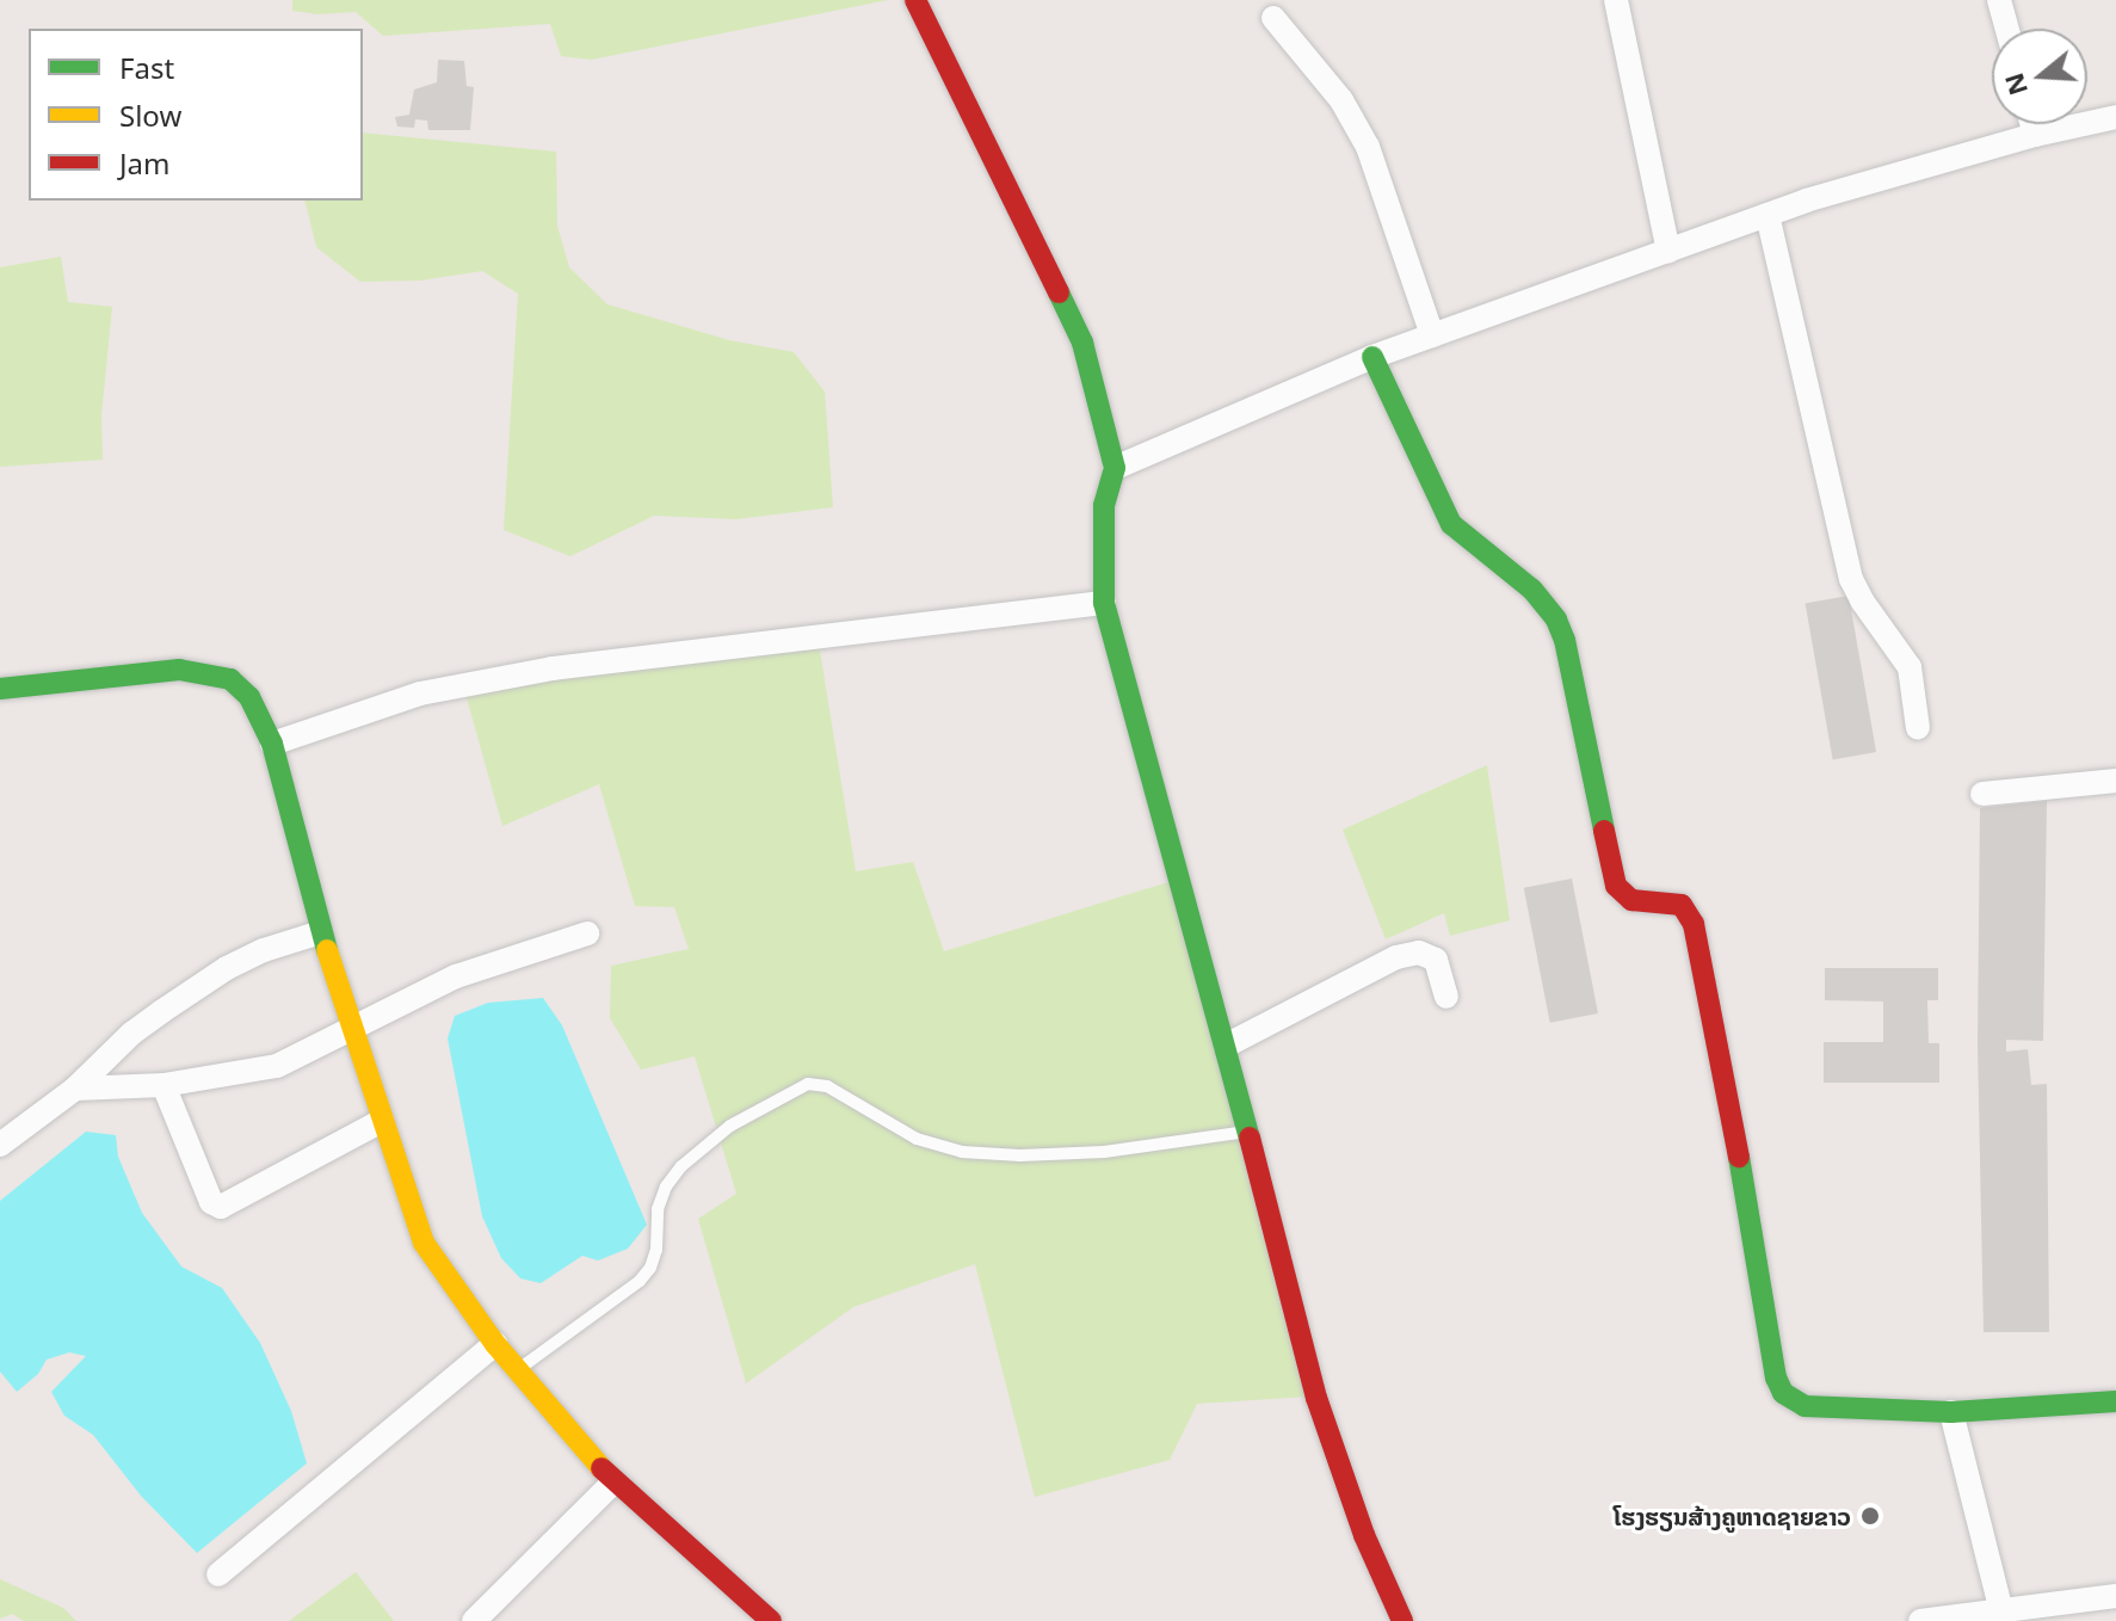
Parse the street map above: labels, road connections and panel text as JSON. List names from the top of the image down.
{
  "places": ["ໂຮງຮຽນສ້າງຄູຫາດຊາຍຂາວ"],
  "legend": ["Fast", "Slow", "Jam"],
  "north": "left"
}
